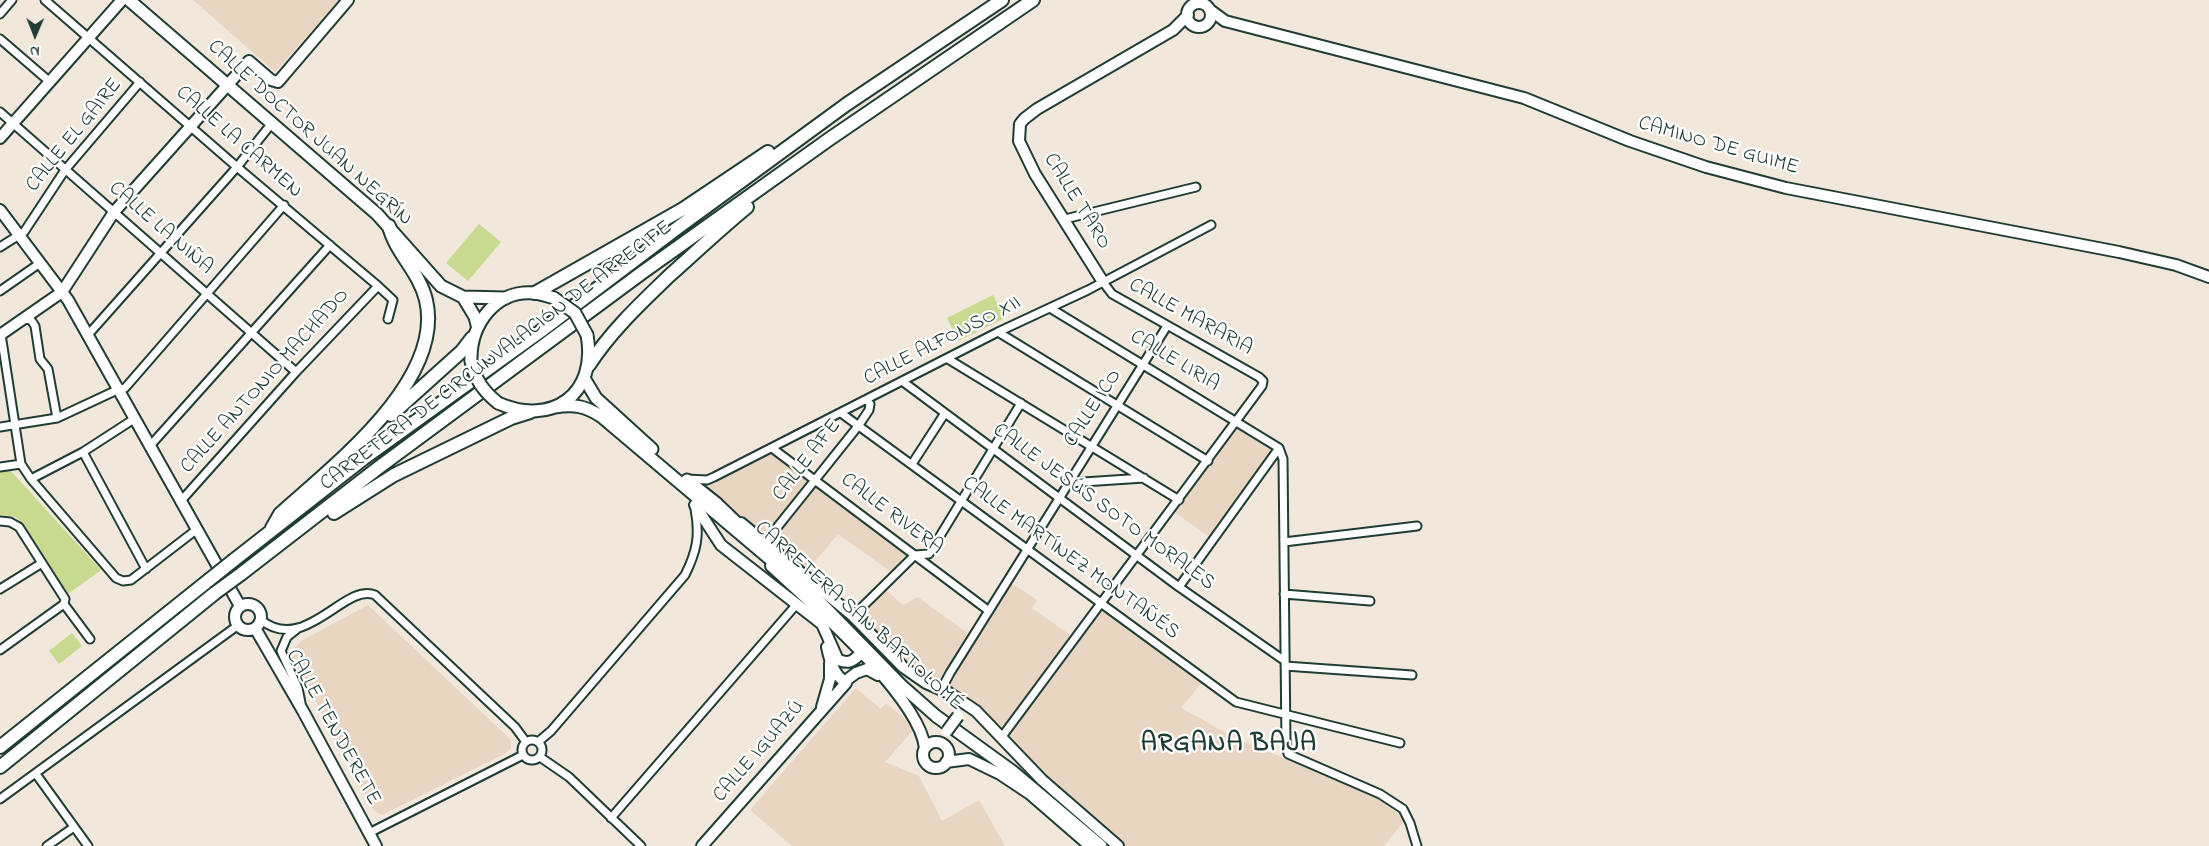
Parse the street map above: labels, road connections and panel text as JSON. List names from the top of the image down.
{
  "streets": {
    "highway": ["CARRETERA DE CIRCUNVALACIÓN DE ARRECIFE"],
    "main road": ["CALLE DOCTOR JUAN NEGRÍN", "CARRETERA SAN BARTOLOMÉ"],
    "street": [
      "CALLE EL GAIRE",
      "CALLE LA CARMEN",
      "CAMINO DE GUIME",
      "CALLE TARO",
      "CALLE LA NIÑA",
      "CALLE MARARIA",
      "CALLE ALFONSO XII",
      "CALLE LIRIA",
      "CALLE ANTONIO MACHADO",
      "CALLE ICO",
      "CALLE AFE",
      "CALLE JESÚS SOTO MORALES",
      "CALLE RIVERA",
      "CALLE MARTÍNEZ MONTAÑÉS",
      "CALLE TENDERETE",
      "CALLE IGUAZÚ"
    ]
  },
  "crossings": [
    ["CALLE DOCTOR JUAN NEGRÍN", "CARRETERA SAN BARTOLOMÉ"],
    ["CALLE EL GAIRE", "CALLE LA CARMEN"],
    ["CALLE EL GAIRE", "CALLE LA NIÑA"],
    ["CALLE LA CARMEN", "CALLE ANTONIO MACHADO"],
    ["CAMINO DE GUIME", "CALLE TARO"],
    ["CALLE TARO", "CALLE MARARIA"],
    ["CALLE TARO", "CALLE ALFONSO XII"],
    ["CALLE LA NIÑA", "CALLE ANTONIO MACHADO"],
    ["CALLE MARARIA", "CALLE ALFONSO XII"],
    ["CALLE MARARIA", "CALLE LIRIA"],
    ["CALLE MARARIA", "CALLE ICO"],
    ["CALLE ALFONSO XII", "CALLE LIRIA"],
    ["CALLE ALFONSO XII", "CALLE AFE"],
    ["CALLE ALFONSO XII", "CALLE JESÚS SOTO MORALES"],
    ["CALLE ALFONSO XII", "CALLE RIVERA"],
    ["CALLE ALFONSO XII", "CALLE MARTÍNEZ MONTAÑÉS"],
    ["CALLE ALFONSO XII", "CARRETERA SAN BARTOLOMÉ"],
    ["CALLE LIRIA", "CALLE ICO"],
    ["CALLE ICO", "CALLE JESÚS SOTO MORALES"],
    ["CALLE ICO", "CALLE RIVERA"],
    ["CALLE ICO", "CALLE MARTÍNEZ MONTAÑÉS"],
    ["CALLE ICO", "CARRETERA SAN BARTOLOMÉ"],
    ["CALLE AFE", "CALLE RIVERA"],
    ["CALLE AFE", "CALLE MARTÍNEZ MONTAÑÉS"],
    ["CALLE AFE", "CARRETERA SAN BARTOLOMÉ"]
  ],
  "districts": ["ARGANA BAJA"],
  "north": "bottom"
}
